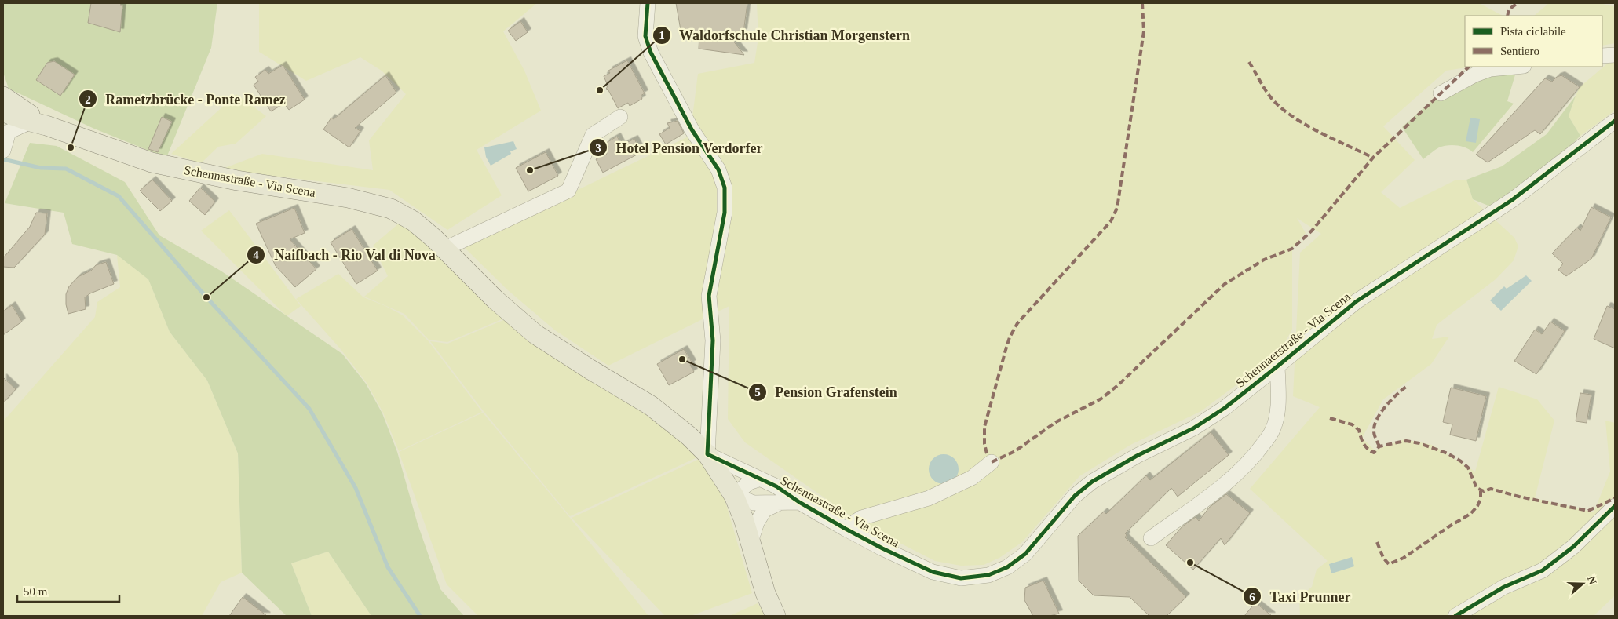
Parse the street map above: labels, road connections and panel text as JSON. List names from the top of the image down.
{
  "streets": {
    "main road": ["Schennastraße - Via Scena"],
    "street": ["Schennaerstraße - Via Scena"]
  },
  "crossings": [
    ["Schennastraße - Via Scena", "Schennaerstraße - Via Scena"]
  ],
  "places": [
    "Waldorfschule Christian Morgenstern",
    "Rametzbrücke - Ponte Ramez",
    "Hotel Pension Verdorfer",
    "Naifbach - Rio Val di Nova",
    "Pension Grafenstein",
    "Taxi Prunner"
  ],
  "legend": ["Pista ciclabile", "Sentiero"],
  "scale_bar": "50 m",
  "north": "right"
}
